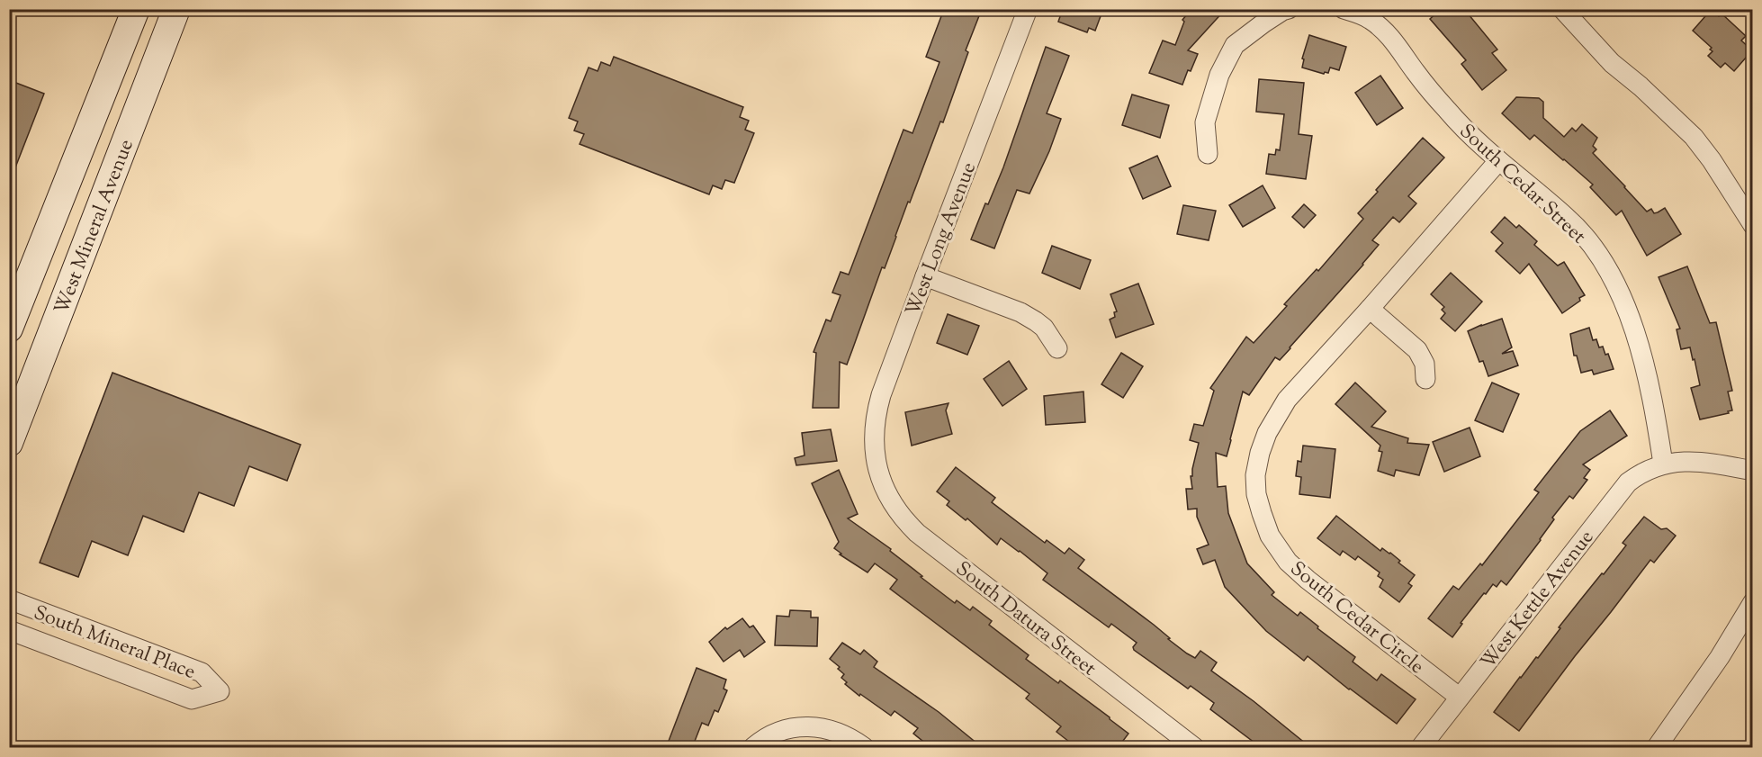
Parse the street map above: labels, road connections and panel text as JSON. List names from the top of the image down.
{
  "streets": {
    "main road": ["West Mineral Avenue"],
    "street": [
      "South Cedar Street",
      "West Long Avenue",
      "West Kettle Avenue",
      "South Cedar Circle",
      "South Datura Street",
      "South Mineral Place"
    ]
  },
  "crossings": [
    ["South Cedar Street", "West Kettle Avenue"],
    ["South Cedar Street", "South Cedar Circle"],
    ["West Long Avenue", "South Datura Street"],
    ["West Kettle Avenue", "South Cedar Circle"]
  ]
}
